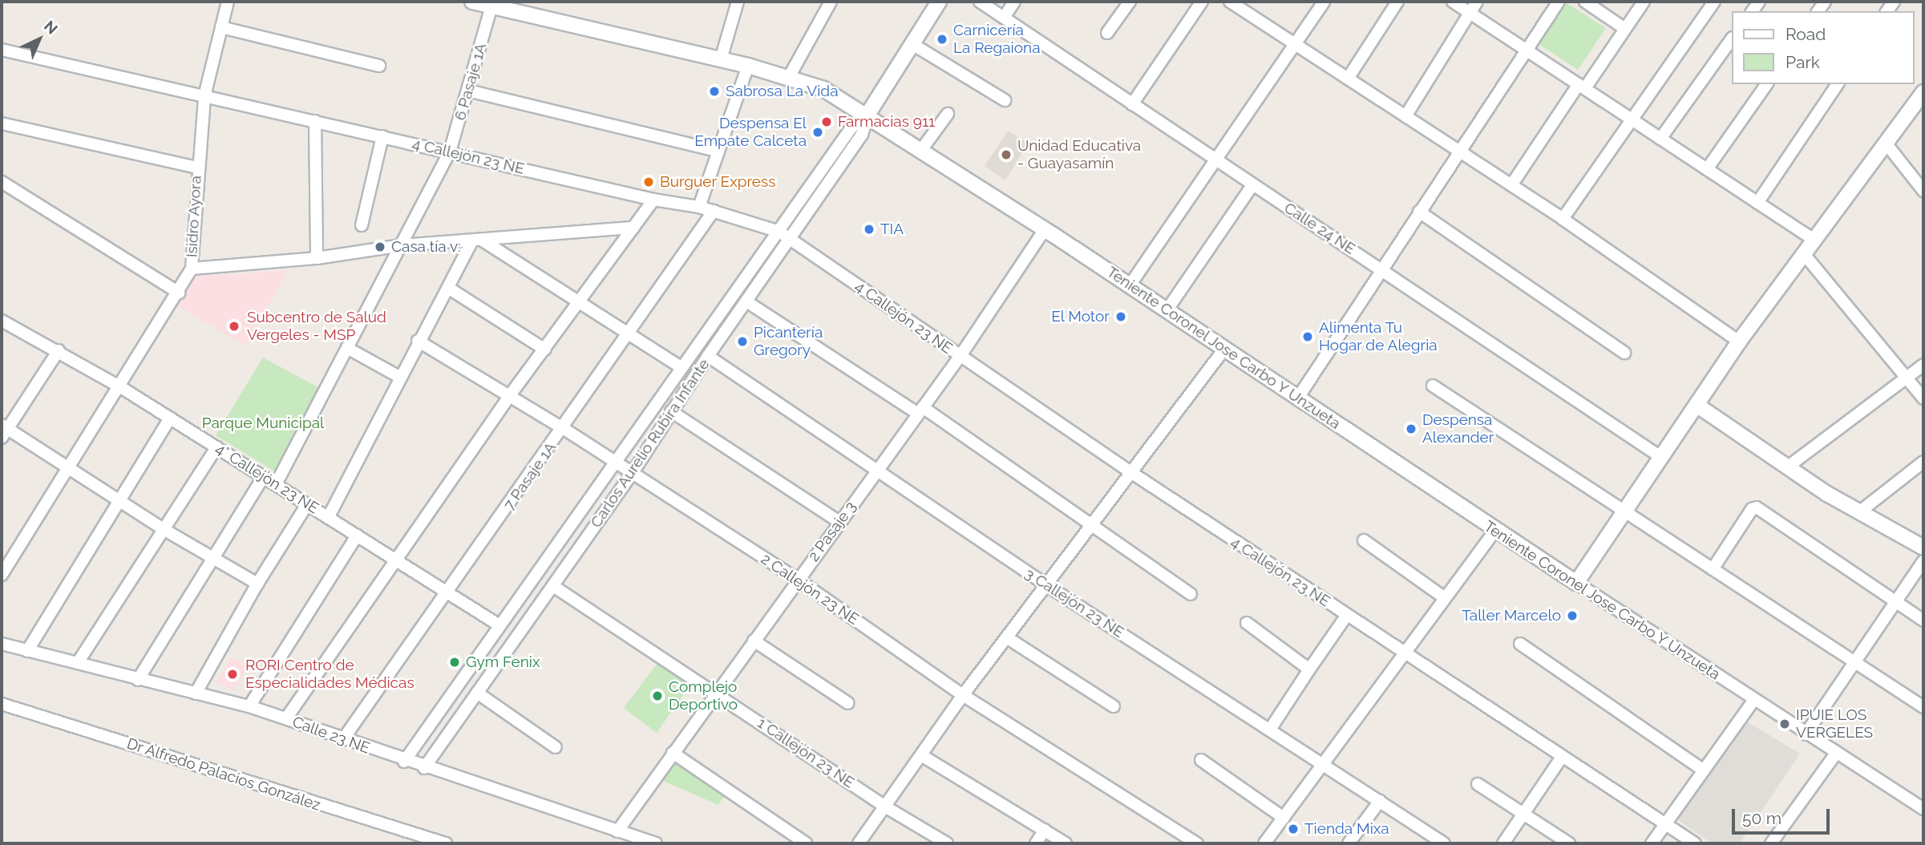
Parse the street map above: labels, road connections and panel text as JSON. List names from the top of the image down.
{
  "streets": {
    "street": [
      "6 Pasaje 1A",
      "4 Callejón 23 NE",
      "Isidro Ayora",
      "Calle 24 NE",
      "Teniente Coronel Jose Carbo Y Unzueta",
      "Carlos Aurelio Rubira Infante",
      "7 Pasaje 1A",
      "4° Callejón 23 NE",
      "2 Pasaje 3",
      "2 Callejón 23 NE",
      "3 Callejón 23 NE",
      "Calle 23 NE",
      "1 Callejón 23 NE",
      "Dr Alfredo Palacios González"
    ]
  },
  "crossings": [
    ["6 Pasaje 1A", "4 Callejón 23 NE"],
    ["6 Pasaje 1A", "Teniente Coronel Jose Carbo Y Unzueta"],
    ["6 Pasaje 1A", "4° Callejón 23 NE"],
    ["4 Callejón 23 NE", "Isidro Ayora"],
    ["4 Callejón 23 NE", "Carlos Aurelio Rubira Infante"],
    ["4 Callejón 23 NE", "7 Pasaje 1A"],
    ["4 Callejón 23 NE", "2 Pasaje 3"],
    ["Isidro Ayora", "4° Callejón 23 NE"],
    ["Teniente Coronel Jose Carbo Y Unzueta", "2 Pasaje 3"],
    ["Carlos Aurelio Rubira Infante", "4° Callejón 23 NE"],
    ["Carlos Aurelio Rubira Infante", "2 Callejón 23 NE"],
    ["Carlos Aurelio Rubira Infante", "3 Callejón 23 NE"],
    ["Carlos Aurelio Rubira Infante", "Calle 23 NE"],
    ["Carlos Aurelio Rubira Infante", "1 Callejón 23 NE"],
    ["7 Pasaje 1A", "4° Callejón 23 NE"],
    ["7 Pasaje 1A", "2 Callejón 23 NE"],
    ["7 Pasaje 1A", "Calle 23 NE"],
    ["2 Pasaje 3", "2 Callejón 23 NE"],
    ["2 Pasaje 3", "3 Callejón 23 NE"],
    ["2 Pasaje 3", "Calle 23 NE"],
    ["2 Pasaje 3", "1 Callejón 23 NE"]
  ],
  "parks": ["Parque Municipal"],
  "places": [
    "Carnicería La Regaiona",
    "Sabrosa La Vida",
    "Farmacias 911",
    "Despensa El Empate Calceta",
    "Unidad Educativa - Guayasamín",
    "Burguer Express",
    "TIA",
    "Casa tía v:",
    "El Motor",
    "Subcentro de Salud Vergeles - MSP",
    "Alimenta Tu Hogar de Alegria",
    "Picantería Gregory",
    "Despensa Alexander",
    "Taller Marcelo",
    "Gym Fenix",
    "RORI Centro de Especialidades Médicas",
    "Complejo Deportivo",
    "IPUIE LOS VERGELES",
    "Tienda Mixa"
  ],
  "legend": ["Road", "Park"],
  "scale_bar": "50 m",
  "north": "top right"
}
